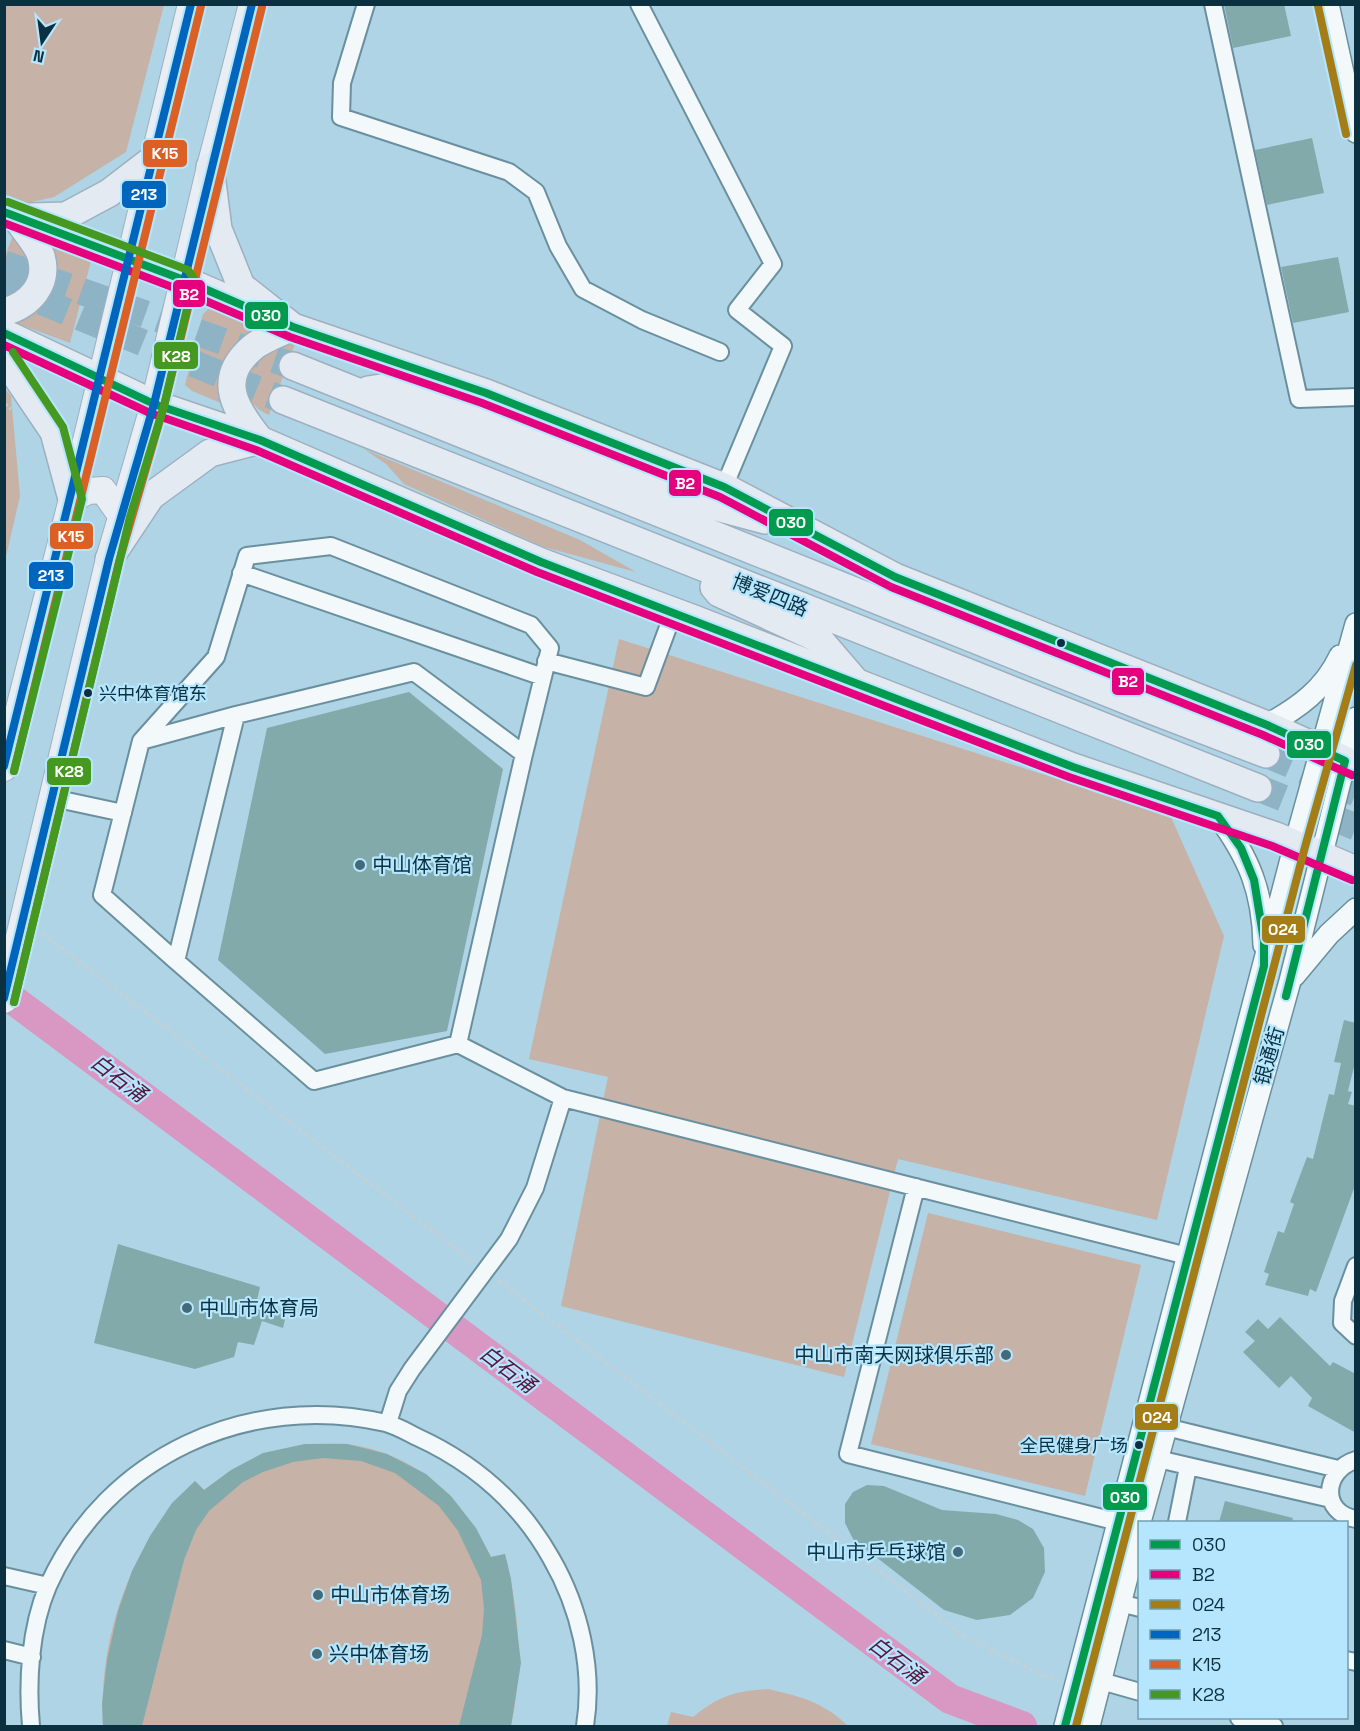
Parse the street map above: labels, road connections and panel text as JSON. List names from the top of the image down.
{
  "streets": {
    "highway": ["博爱四路"],
    "street": ["银通街"]
  },
  "water": ["白石涌"],
  "places": [
    "兴中体育馆东",
    "中山体育馆",
    "中山市体育局",
    "中山市南天网球俱乐部",
    "全民健身广场",
    "中山市乒乓球馆",
    "中山市体育场",
    "兴中体育场"
  ],
  "lines": [
    "transit line 213",
    "transit line 024",
    "transit line K15",
    "transit line K28",
    "transit line 030",
    "transit line B2"
  ],
  "legend": [
    "030",
    "B2",
    "024",
    "213",
    "K15",
    "K28"
  ],
  "north": "bottom"
}
